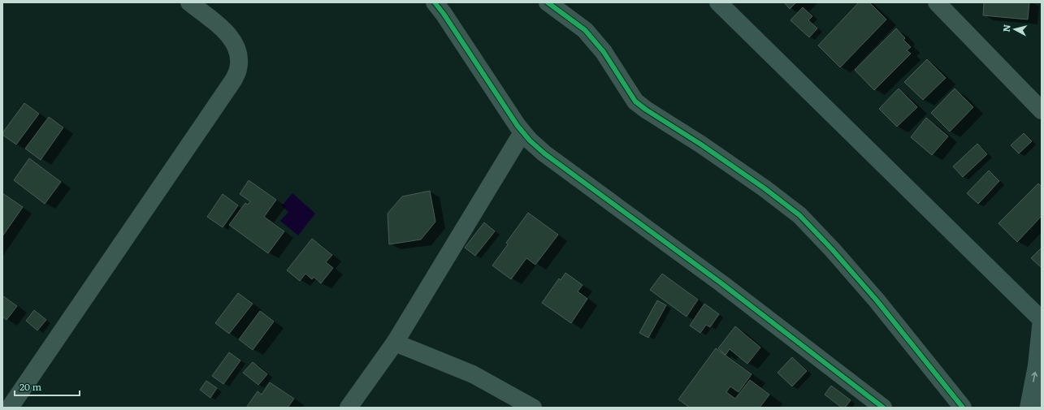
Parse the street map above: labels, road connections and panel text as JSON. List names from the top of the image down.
{
  "scale_bar": "20 m",
  "north": "left"
}
